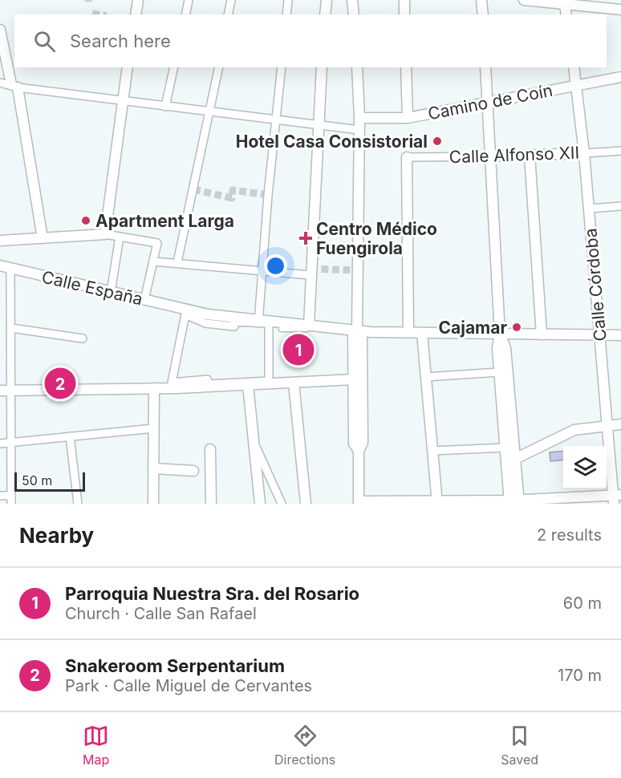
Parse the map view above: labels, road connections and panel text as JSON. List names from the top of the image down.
{
  "streets": {
    "street": [
      "Camino de Coín",
      "Calle Alfonso XII",
      "Calle Córdoba",
      "Calle España"
    ]
  },
  "crossings": [
    ["Camino de Coín", "Calle Córdoba"],
    ["Calle Alfonso XII", "Calle Córdoba"],
    ["Calle Córdoba", "Calle España"]
  ],
  "places": {
    "other": ["Hotel Casa Consistorial", "Apartment Larga", "Cajamar"],
    "health": ["Centro Médico Fuengirola"]
  },
  "scale_bar": "50 m",
  "page": {
    "search": "Search here",
    "pins": ["1", "2"],
    "scale": "50 m",
    "heading": ["Nearby", "2 results"],
    "list": [
      {
        "mark": "1",
        "name": "Parroquia Nuestra Sra. del Rosario",
        "note": "Church · Calle San Rafael",
        "value": "60 m"
      },
      {
        "mark": "2",
        "name": "Snakeroom Serpentarium",
        "note": "Park · Calle Miguel de Cervantes",
        "value": "170 m"
      }
    ],
    "nav": ["Map", "Directions", "Saved"]
  }
}
